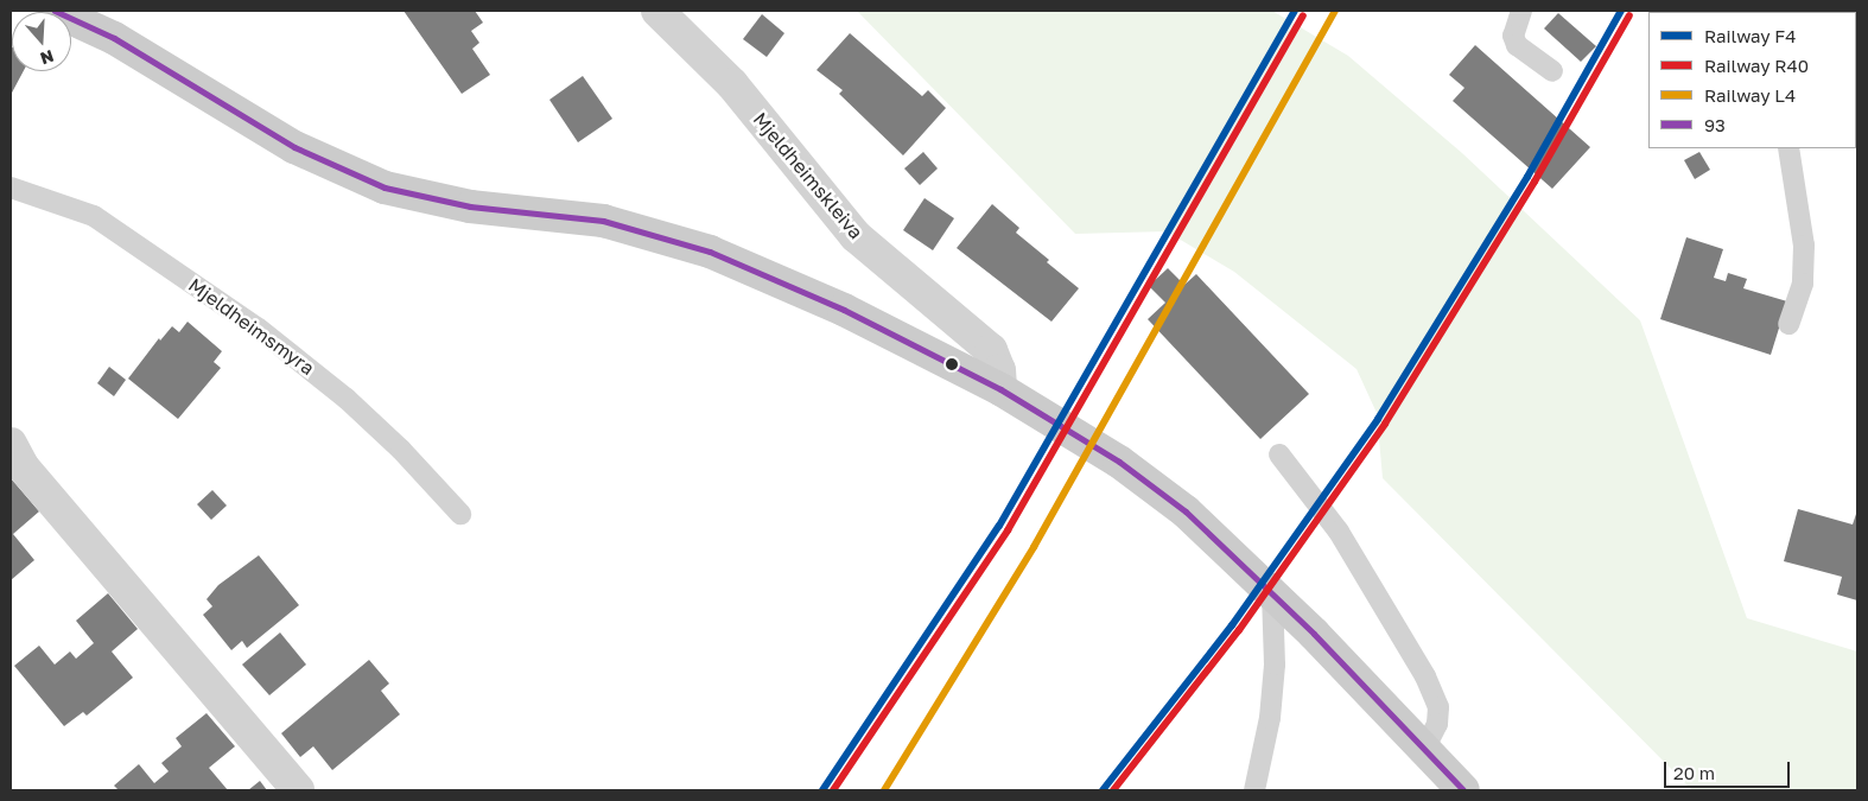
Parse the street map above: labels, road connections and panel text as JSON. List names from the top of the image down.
{
  "streets": {
    "street": ["Mjeldheimskleiva"],
    "lane": ["Mjeldheimsmyra"]
  },
  "lines": [
    "rail line F4",
    "rail line L4",
    "transit line 93",
    "rail line R40"
  ],
  "legend": [
    "Railway F4",
    "Railway R40",
    "Railway L4",
    "93"
  ],
  "scale_bar": "20 m",
  "north": "bottom"
}
